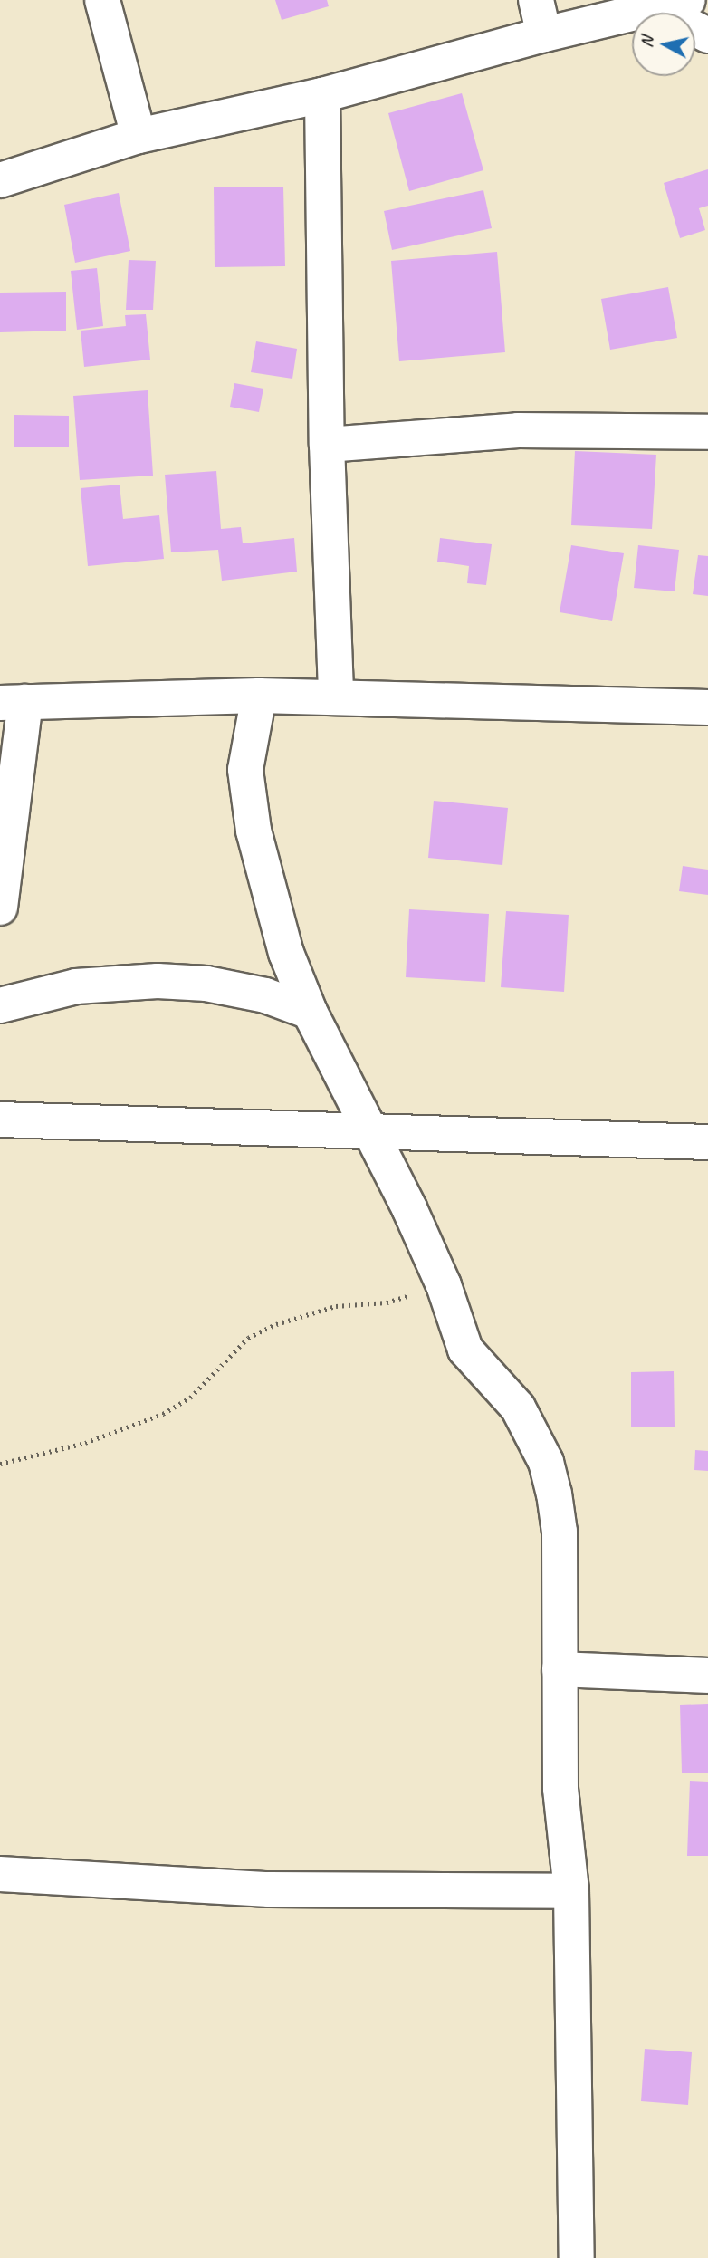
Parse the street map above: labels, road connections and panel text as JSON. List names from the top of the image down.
{
  "north": "left"
}
